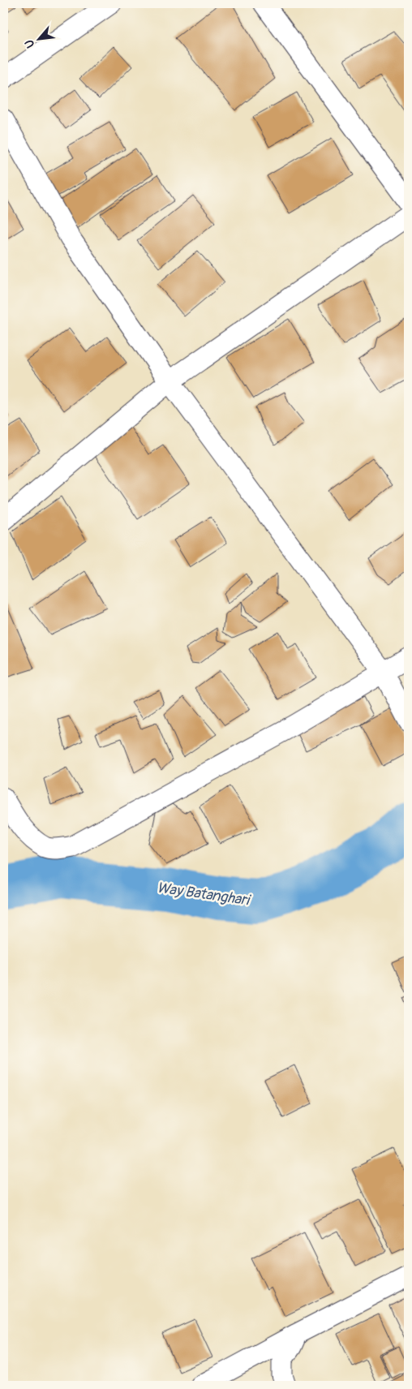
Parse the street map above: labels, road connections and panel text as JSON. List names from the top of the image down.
{
  "water": ["Way Batanghari"],
  "north": "bottom left"
}
